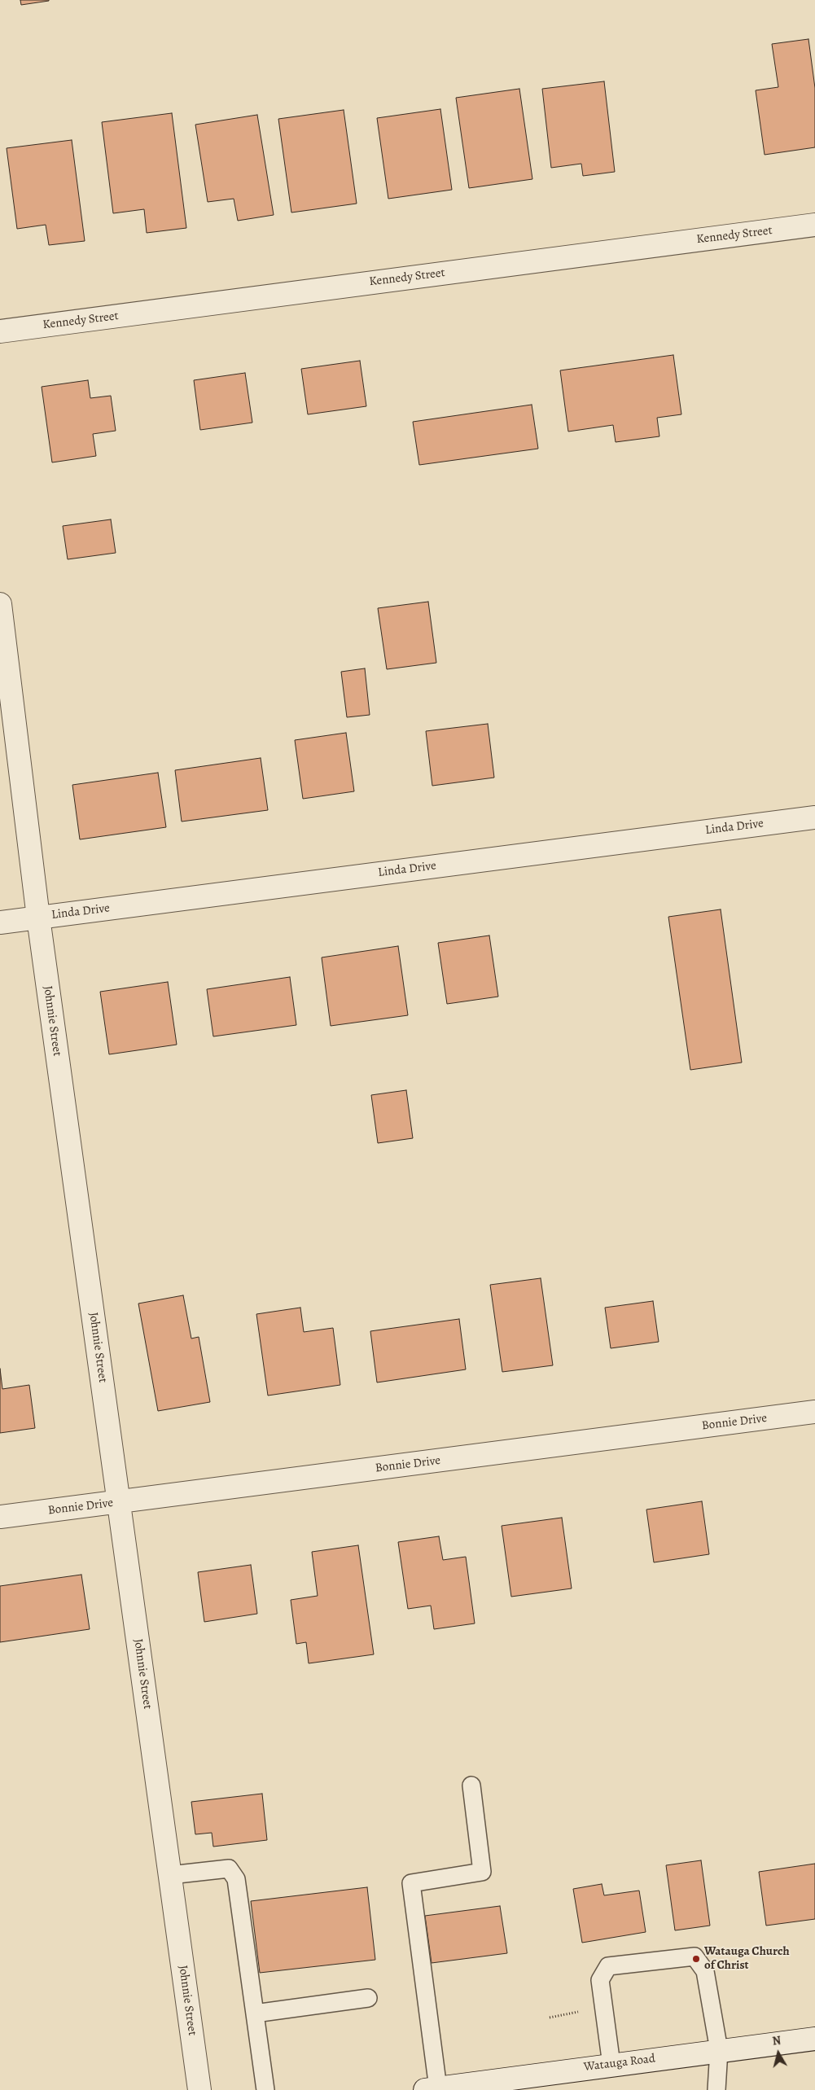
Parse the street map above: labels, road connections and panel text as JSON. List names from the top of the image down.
{
  "streets": {
    "street": [
      "Kennedy Street",
      "Linda Drive",
      "Johnnie Street",
      "Bonnie Drive",
      "Watauga Road"
    ]
  },
  "crossings": [
    ["Linda Drive", "Johnnie Street"],
    ["Johnnie Street", "Bonnie Drive"]
  ],
  "places": ["Watauga Church of Christ"],
  "north": "top"
}
